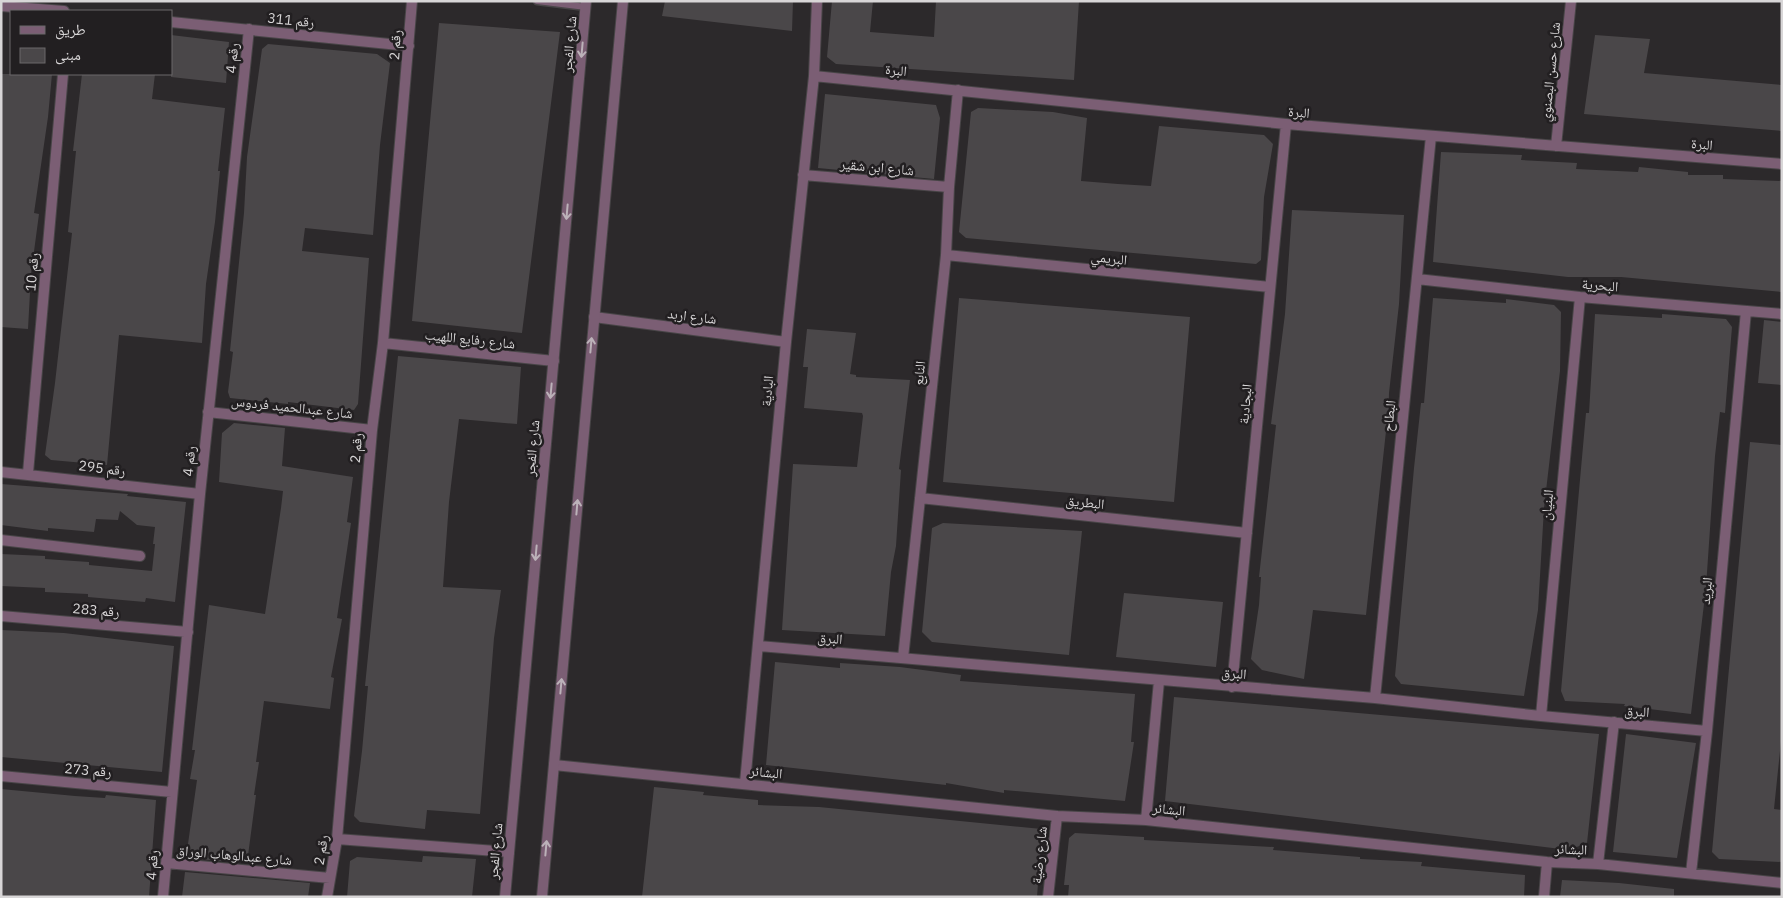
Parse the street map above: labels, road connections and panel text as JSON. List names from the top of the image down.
{
  "streets": {
    "street": [
      "رقم 311",
      "شارع الفجر",
      "رقم 2",
      "رقم 4",
      "البرة",
      "شارع حسن البصنوي",
      "شارع ابن شقير",
      "البريمي",
      "رقم 10",
      "البحرية",
      "شارع اربد",
      "شارع رفايع اللهيب",
      "النابع",
      "البادية",
      "البجادية",
      "شارع عبدالحميد فردوس",
      "البطاح",
      "رقم 295",
      "البطريق",
      "البنيان",
      "البريد",
      "رقم 283",
      "البرق",
      "رقم 273",
      "البشائر",
      "شارع عبدالوهاب الوراق",
      "شارع رضية"
    ]
  },
  "crossings": [
    ["رقم 311", "رقم 2"],
    ["رقم 311", "رقم 4"],
    ["شارع الفجر", "شارع رفايع اللهيب"],
    ["رقم 2", "شارع رفايع اللهيب"],
    ["رقم 2", "شارع عبدالحميد فردوس"],
    ["رقم 2", "شارع عبدالوهاب الوراق"],
    ["رقم 4", "شارع عبدالحميد فردوس"],
    ["رقم 4", "رقم 295"],
    ["رقم 4", "رقم 283"],
    ["رقم 4", "رقم 273"],
    ["رقم 4", "شارع عبدالوهاب الوراق"],
    ["البرة", "شارع حسن البصنوي"],
    ["البرة", "النابع"],
    ["البرة", "البادية"],
    ["البرة", "البجادية"],
    ["البرة", "البطاح"],
    ["شارع ابن شقير", "النابع"],
    ["شارع ابن شقير", "البادية"],
    ["البريمي", "النابع"],
    ["البريمي", "البجادية"],
    ["رقم 10", "رقم 295"],
    ["البحرية", "البطاح"],
    ["البحرية", "البنيان"],
    ["البحرية", "البريد"],
    ["شارع اربد", "البادية"],
    ["النابع", "البطريق"],
    ["النابع", "البرق"],
    ["البادية", "البرق"],
    ["البادية", "البشائر"],
    ["البجادية", "البطريق"],
    ["البجادية", "البرق"],
    ["البطاح", "البرق"],
    ["البنيان", "البرق"],
    ["البريد", "البرق"],
    ["البريد", "البشائر"],
    ["البشائر", "شارع رضية"]
  ],
  "legend": ["طريق", "مبنى"]
}
